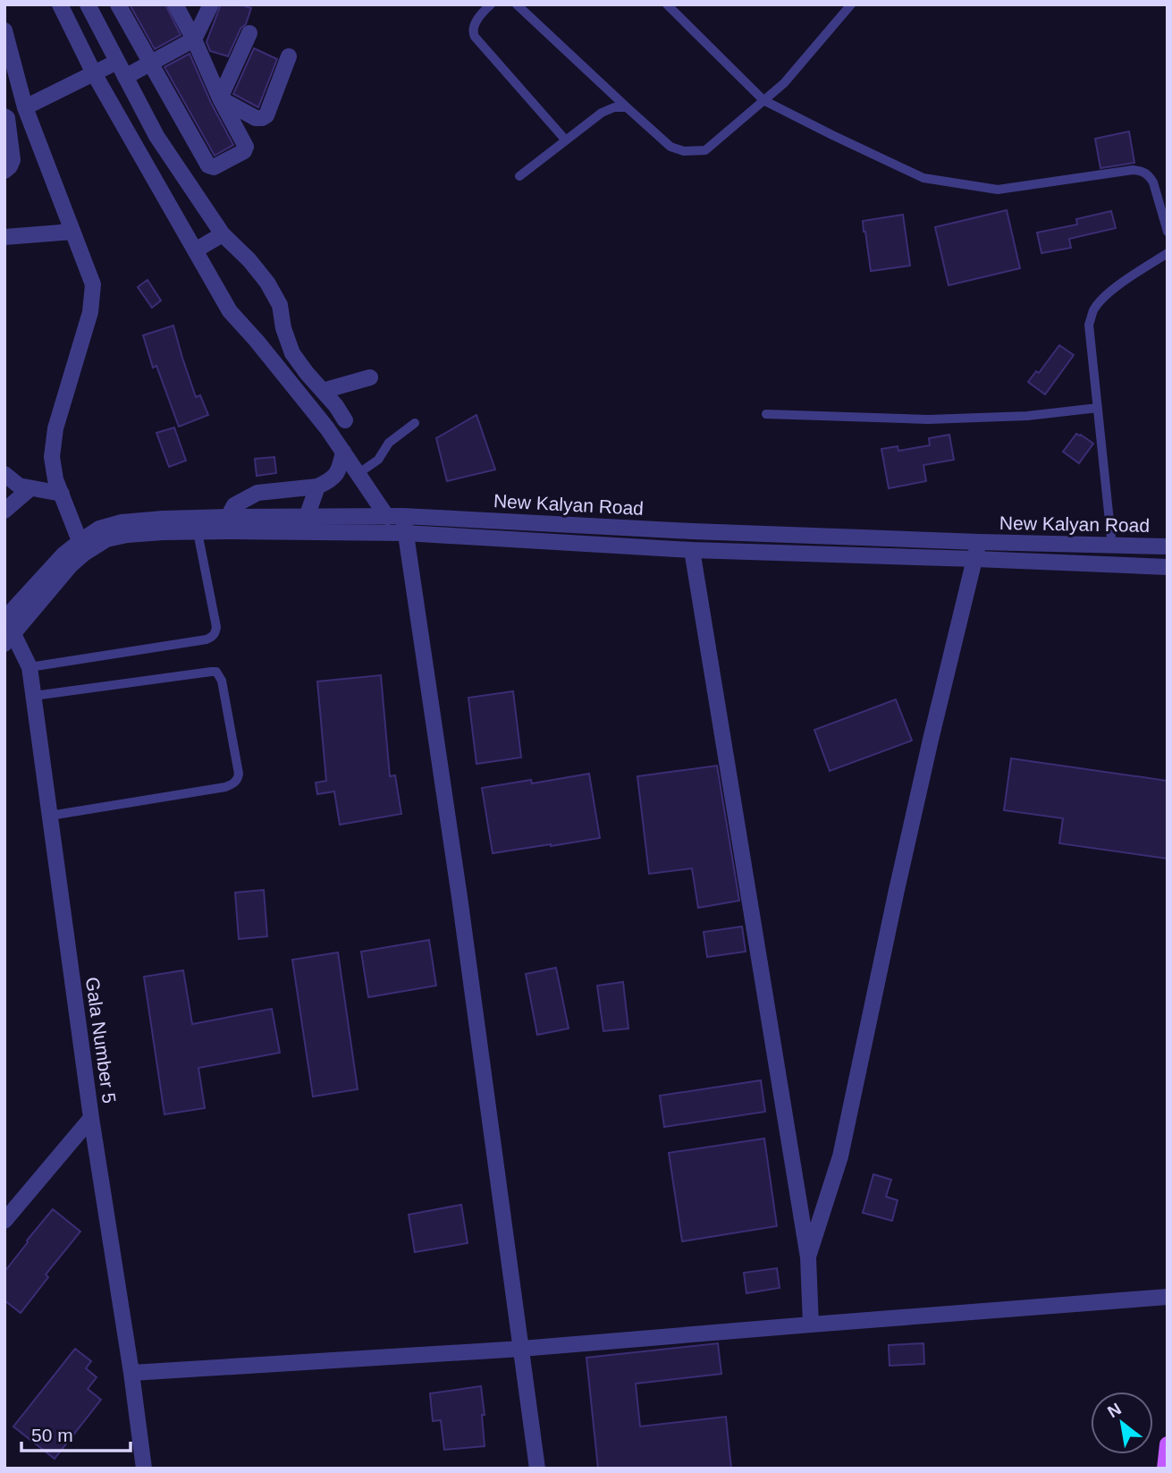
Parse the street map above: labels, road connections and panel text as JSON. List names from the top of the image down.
{
  "streets": {
    "street": ["New Kalyan Road", "Gala Number 5"]
  },
  "crossings": [
    ["New Kalyan Road", "Gala Number 5"]
  ],
  "scale_bar": "50 m",
  "north": "top left"
}
